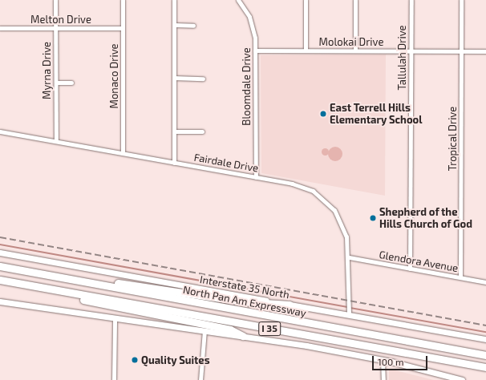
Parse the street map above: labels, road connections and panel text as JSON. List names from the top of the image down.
{
  "streets": {
    "highway": ["North Pan Am Expressway", "I 35"],
    "main road": ["Interstate 35 North"],
    "street": [
      "Melton Drive",
      "Molokai Drive",
      "Tallulah Drive",
      "Myrna Drive",
      "Monaco Drive",
      "Bloomdale Drive",
      "Tropical Drive",
      "Fairdale Drive",
      "Glendora Avenue"
    ]
  },
  "crossings": [
    ["Melton Drive", "Myrna Drive"],
    ["Melton Drive", "Monaco Drive"],
    ["Molokai Drive", "Tallulah Drive"],
    ["Molokai Drive", "Bloomdale Drive"],
    ["Molokai Drive", "Tropical Drive"],
    ["Tallulah Drive", "Glendora Avenue"],
    ["Myrna Drive", "Fairdale Drive"],
    ["Monaco Drive", "Fairdale Drive"],
    ["Bloomdale Drive", "Fairdale Drive"],
    ["Tropical Drive", "Glendora Avenue"],
    ["Fairdale Drive", "Glendora Avenue"],
    ["Fairdale Drive", "Interstate 35 North"]
  ],
  "places": ["East Terrell Hills Elementary School", "Shepherd of the Hills Church of God", "Quality Suites"],
  "scale_bar": "100 m"
}
